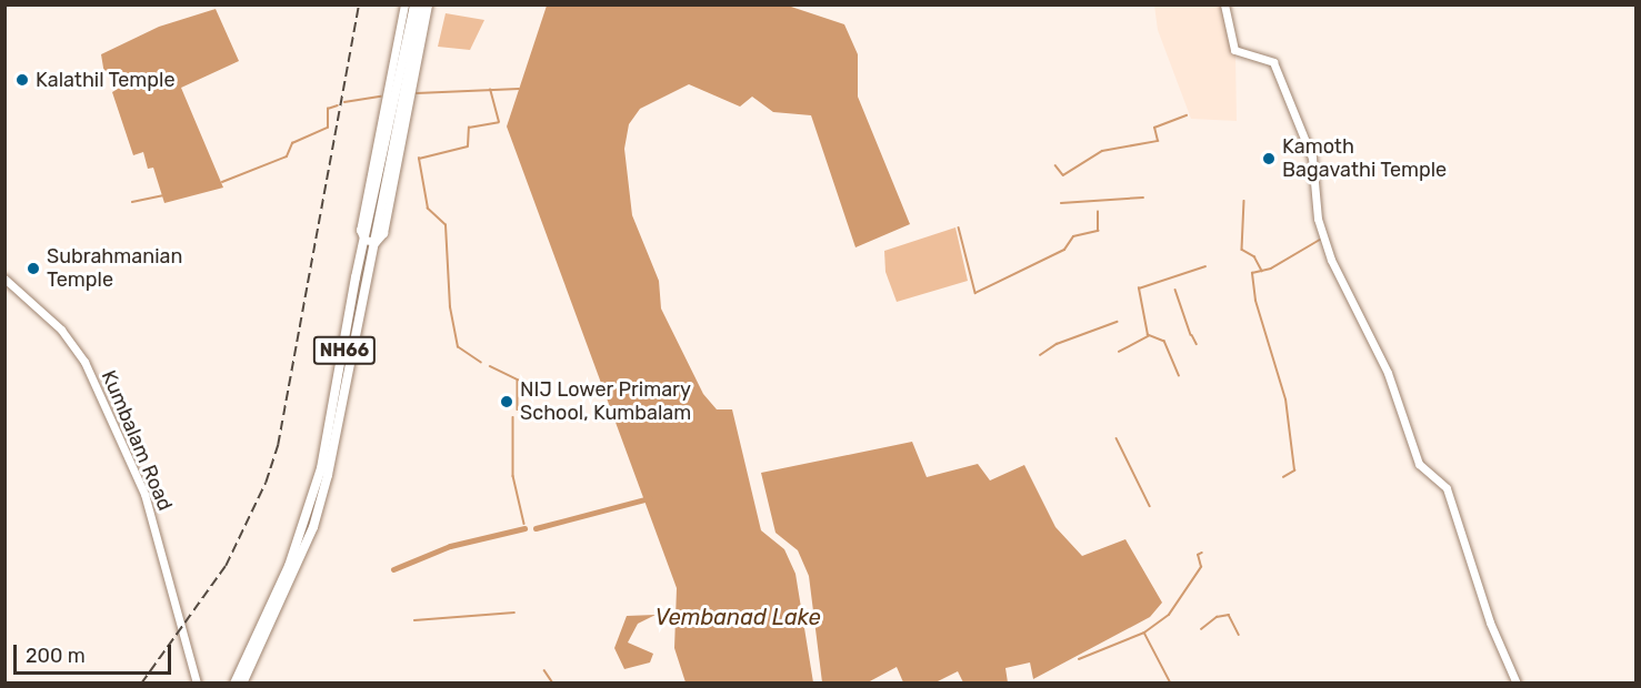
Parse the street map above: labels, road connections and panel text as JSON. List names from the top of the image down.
{
  "streets": {
    "highway": ["NH66"],
    "main road": ["Kumbalam Road"]
  },
  "water": ["Vembanad Lake"],
  "places": [
    "Kalathil Temple",
    "Kamoth Bagavathi Temple",
    "Subrahmanian Temple",
    "NIJ Lower Primary School, Kumbalam"
  ],
  "scale_bar": "200 m"
}
